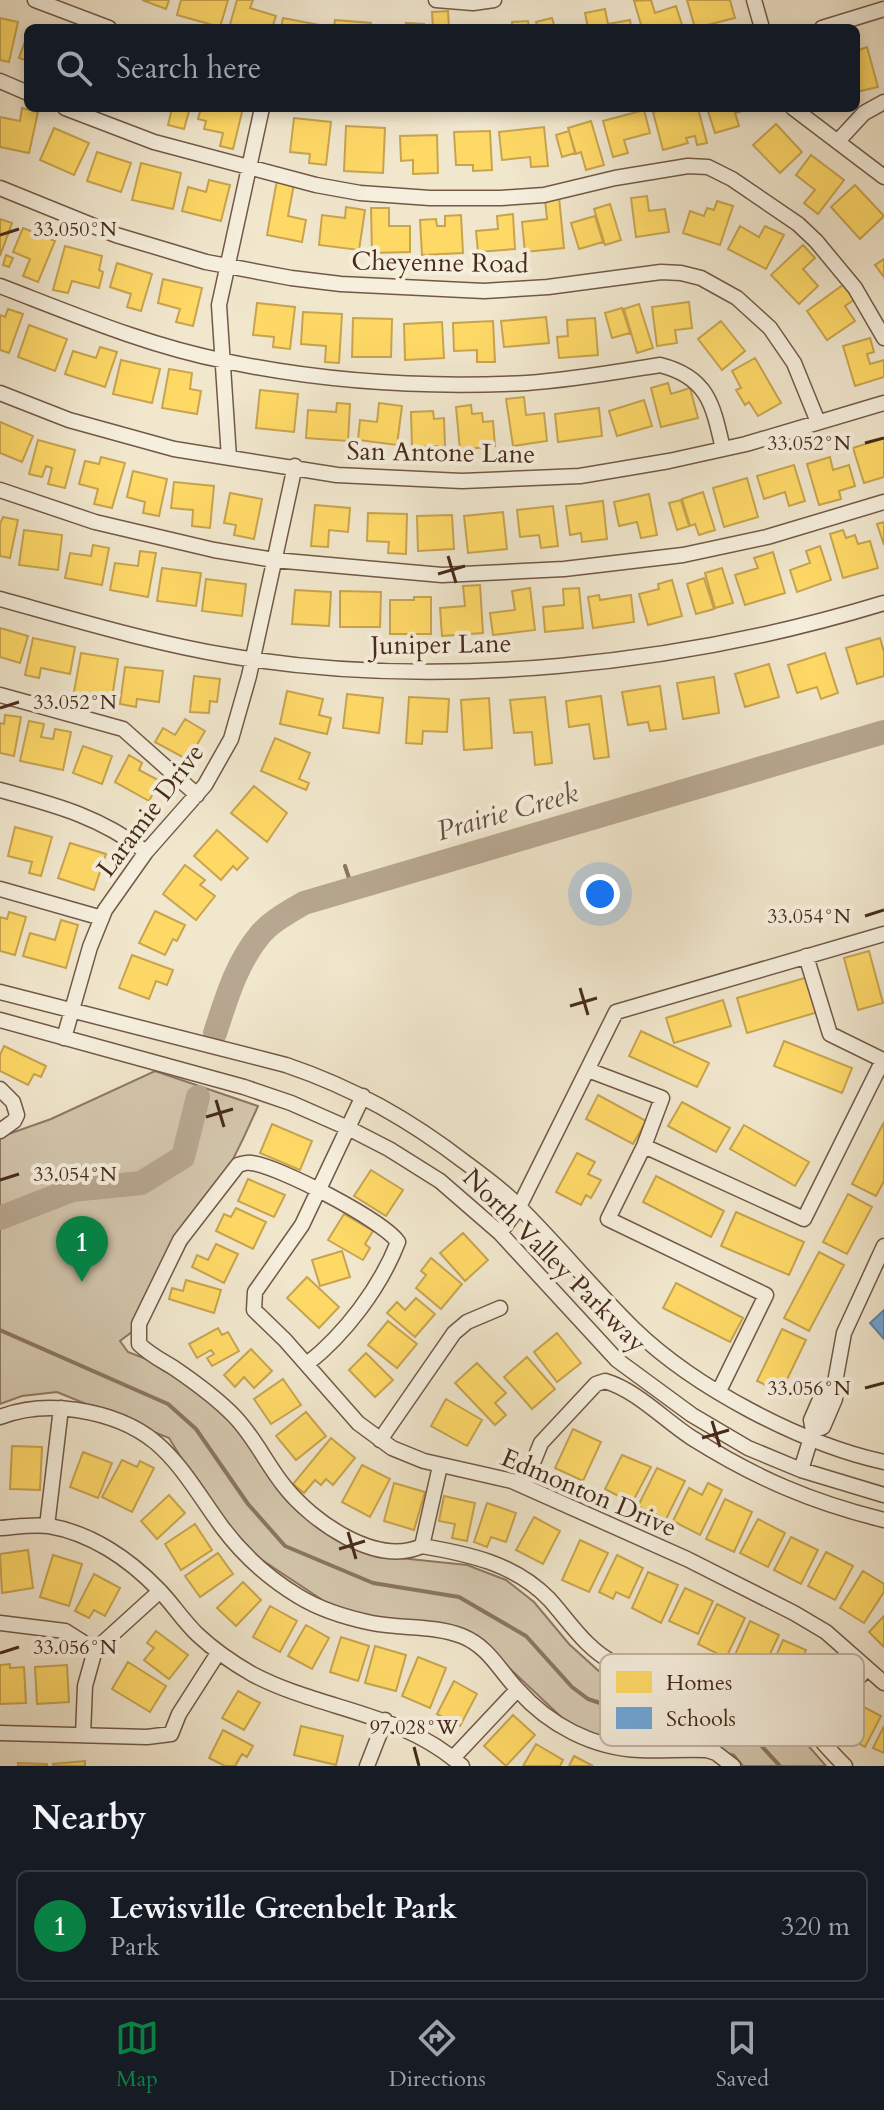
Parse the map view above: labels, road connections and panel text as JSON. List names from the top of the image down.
{
  "streets": {
    "street": [
      "Cheyenne Road",
      "San Antone Lane",
      "Juniper Lane",
      "Laramie Drive",
      "North Valley Parkway",
      "Edmonton Drive"
    ]
  },
  "crossings": [
    ["Cheyenne Road", "San Antone Lane"],
    ["San Antone Lane", "Laramie Drive"],
    ["Juniper Lane", "Laramie Drive"],
    ["Laramie Drive", "North Valley Parkway"],
    ["North Valley Parkway", "Edmonton Drive"]
  ],
  "water": ["Prairie Creek"],
  "legend": ["Homes", "Schools"],
  "page": {
    "search": "Search here",
    "pins": "1",
    "heading": "Nearby",
    "list": [
      {
        "mark": "1",
        "name": "Lewisville Greenbelt Park",
        "note": "Park",
        "value": "320 m"
      }
    ],
    "nav": ["Map", "Directions", "Saved"]
  },
  "coordinates": [
    "33.050°N",
    "33.052°N",
    "33.054°N",
    "33.056°N",
    "97.028°W"
  ]
}
